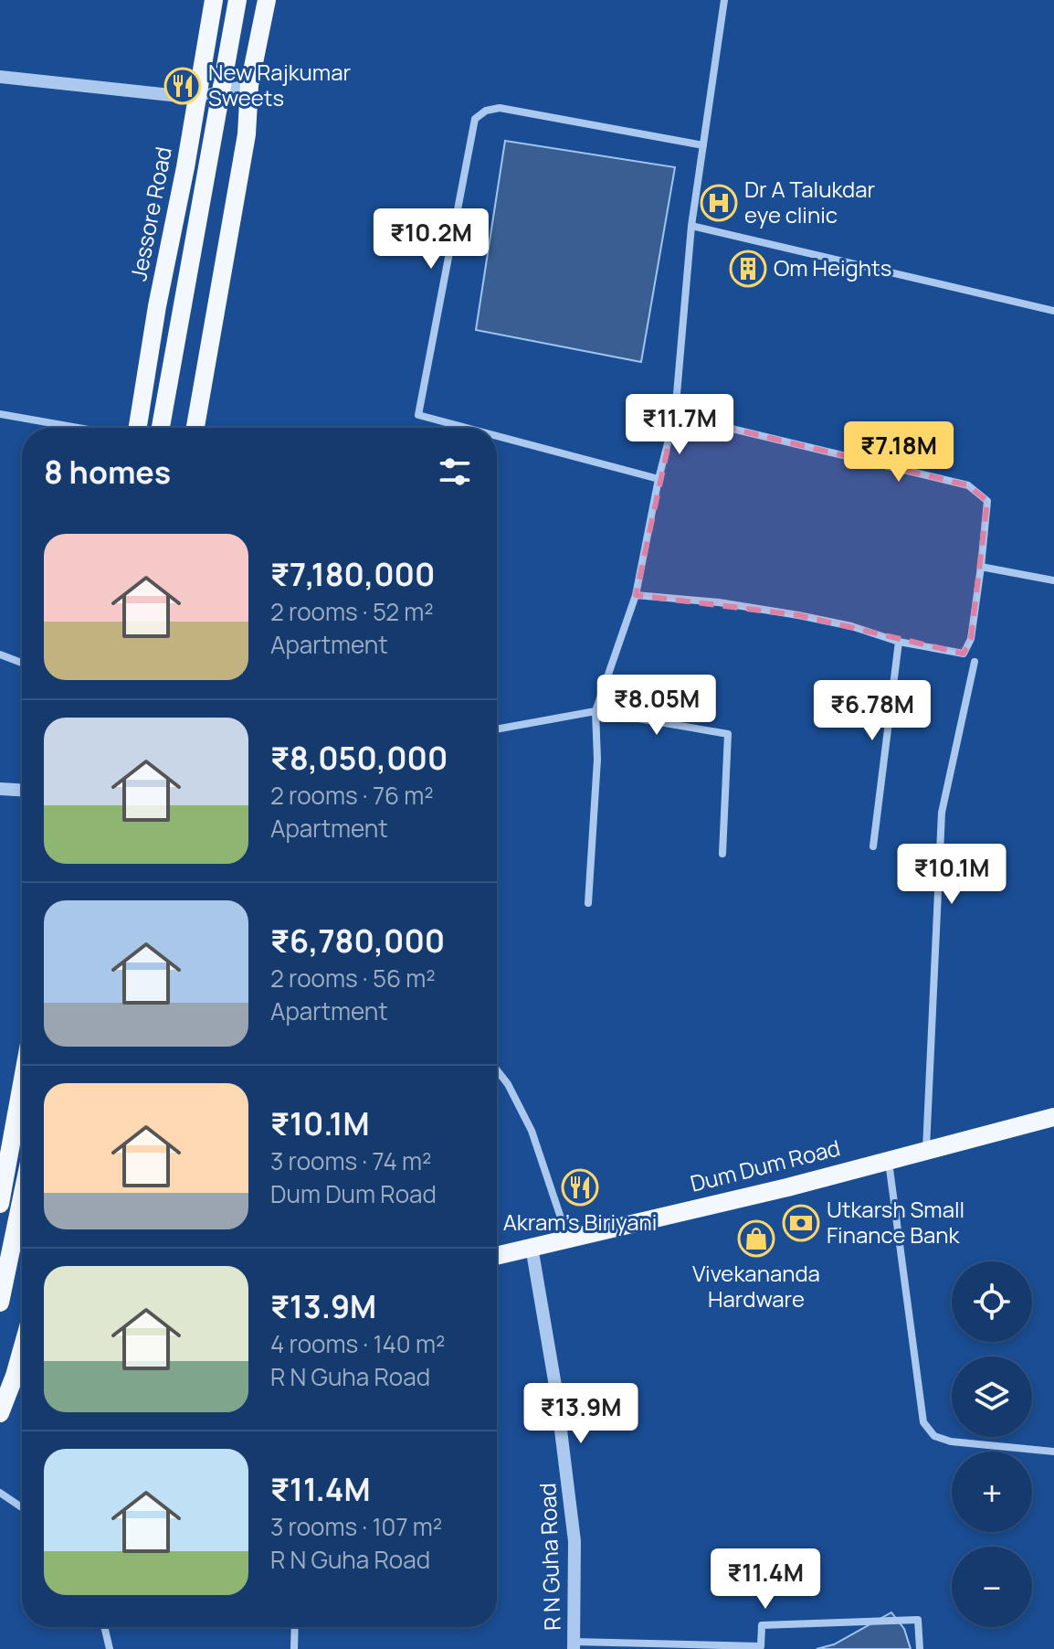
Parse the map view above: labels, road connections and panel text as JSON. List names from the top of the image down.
{
  "streets": {
    "main road": ["Jessore Road", "Dum Dum Road"],
    "street": ["R N Guha Road"]
  },
  "crossings": [
    ["Dum Dum Road", "R N Guha Road"]
  ],
  "places": {
    "restaurant": ["New Rajkumar Sweets", "Akram's Biriyani"],
    "hospital": ["Dr A Talukdar eye clinic"],
    "building": ["Om Heights"],
    "bank": ["Utkarsh Small Finance Bank"],
    "shop": ["Vivekananda Hardware"]
  },
  "page": {
    "price": [
      "₹10.2M",
      "₹11.7M",
      "₹7.18M",
      "₹8.05M",
      "₹6.78M",
      "₹10.1M",
      "₹13.9M",
      "₹11.4M"
    ],
    "heading": "8 homes",
    "list": [
      {
        "name": "₹7,180,000",
        "note": "2 rooms · 52 m² · Apartment"
      },
      {
        "name": "₹8,050,000",
        "note": "2 rooms · 76 m² · Apartment"
      },
      {
        "name": "₹6,780,000",
        "note": "2 rooms · 56 m² · Apartment"
      },
      {
        "name": "₹10.1M",
        "note": "3 rooms · 74 m² · Dum Dum Road"
      },
      {
        "name": "₹13.9M",
        "note": "4 rooms · 140 m² · R N Guha Road"
      },
      {
        "name": "₹11.4M",
        "note": "3 rooms · 107 m² · R N Guha Road"
      }
    ],
    "map_buttons": ["+", "−"]
  }
}
